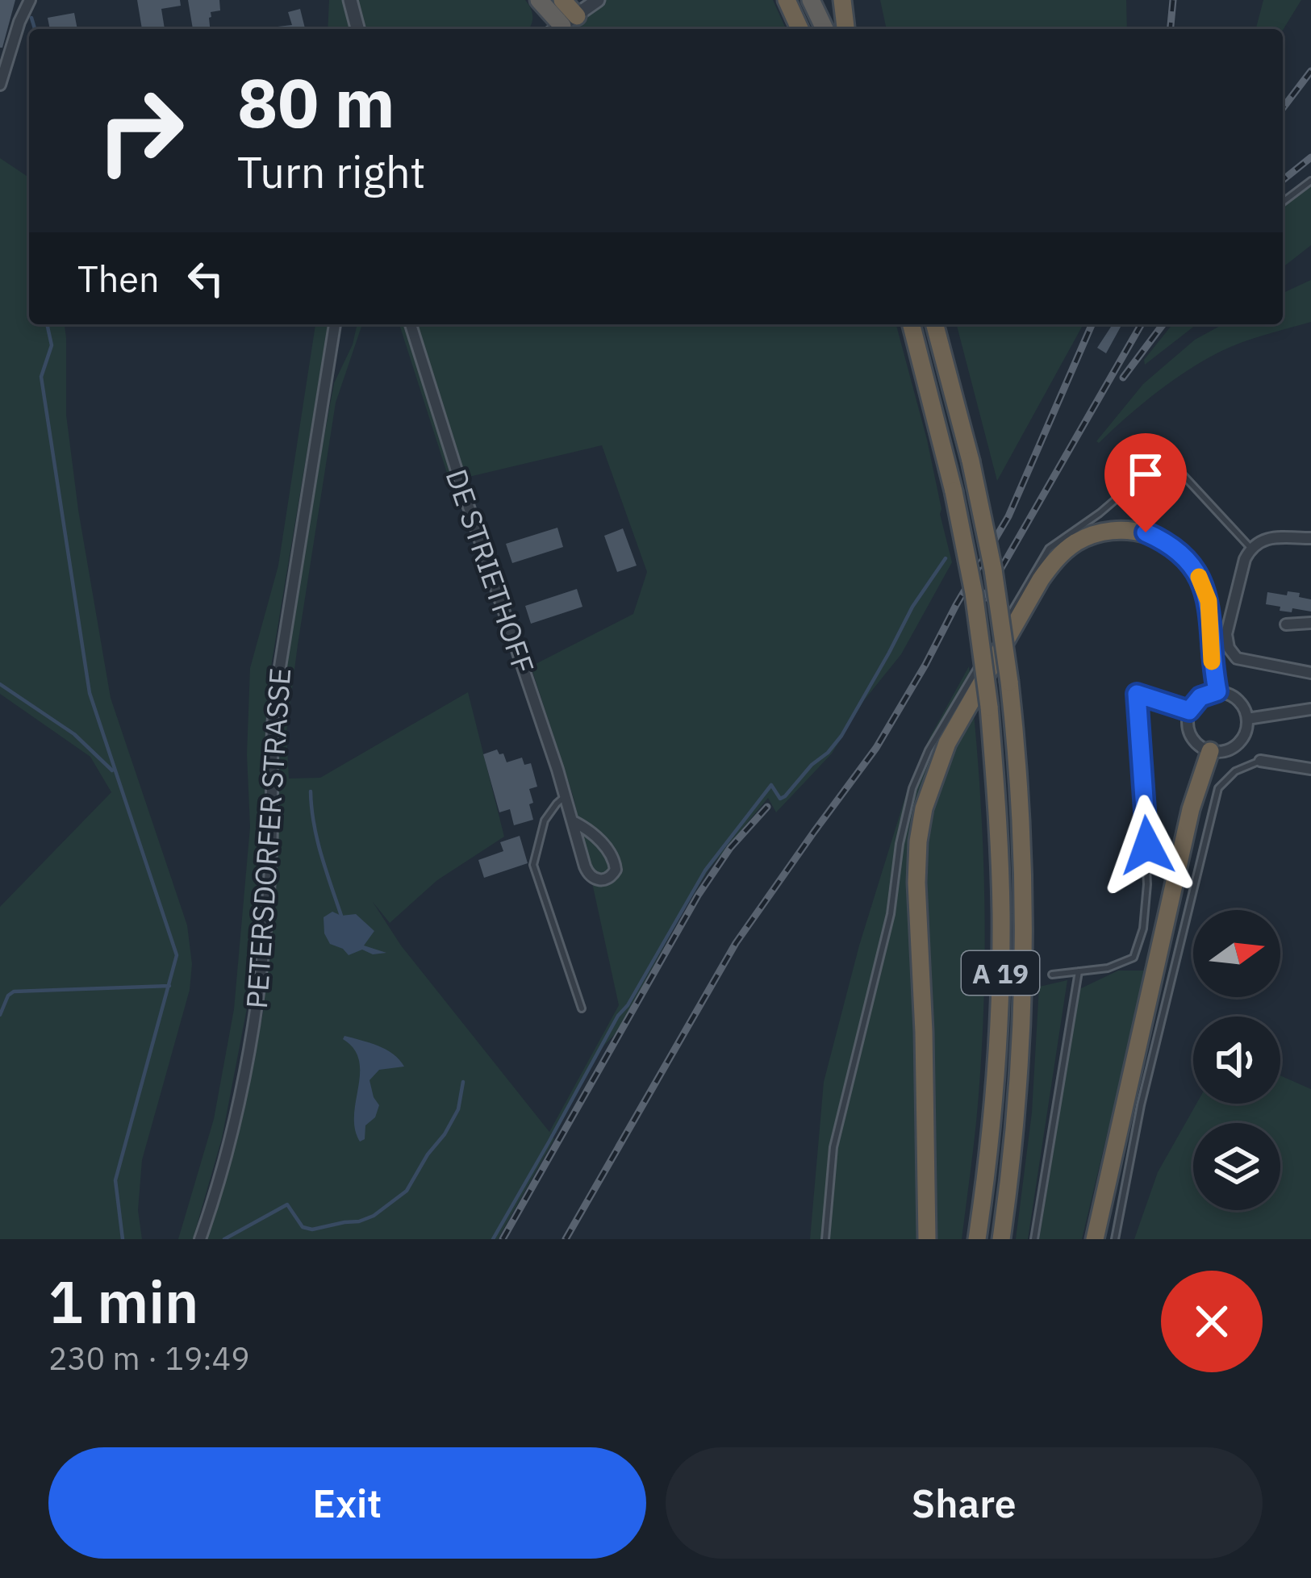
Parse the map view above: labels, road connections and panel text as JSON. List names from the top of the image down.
{
  "streets": {
    "highway": ["A 19"],
    "street": ["DE STRIETHOFF", "PETERSDORFER STRASSE"]
  },
  "north": "right",
  "page": {
    "turn": ["80 m", "Turn right"],
    "then": "Then",
    "heading": ["1 min", "230 m · 19:49"],
    "buttons": ["Exit", "Share"]
  }
}
